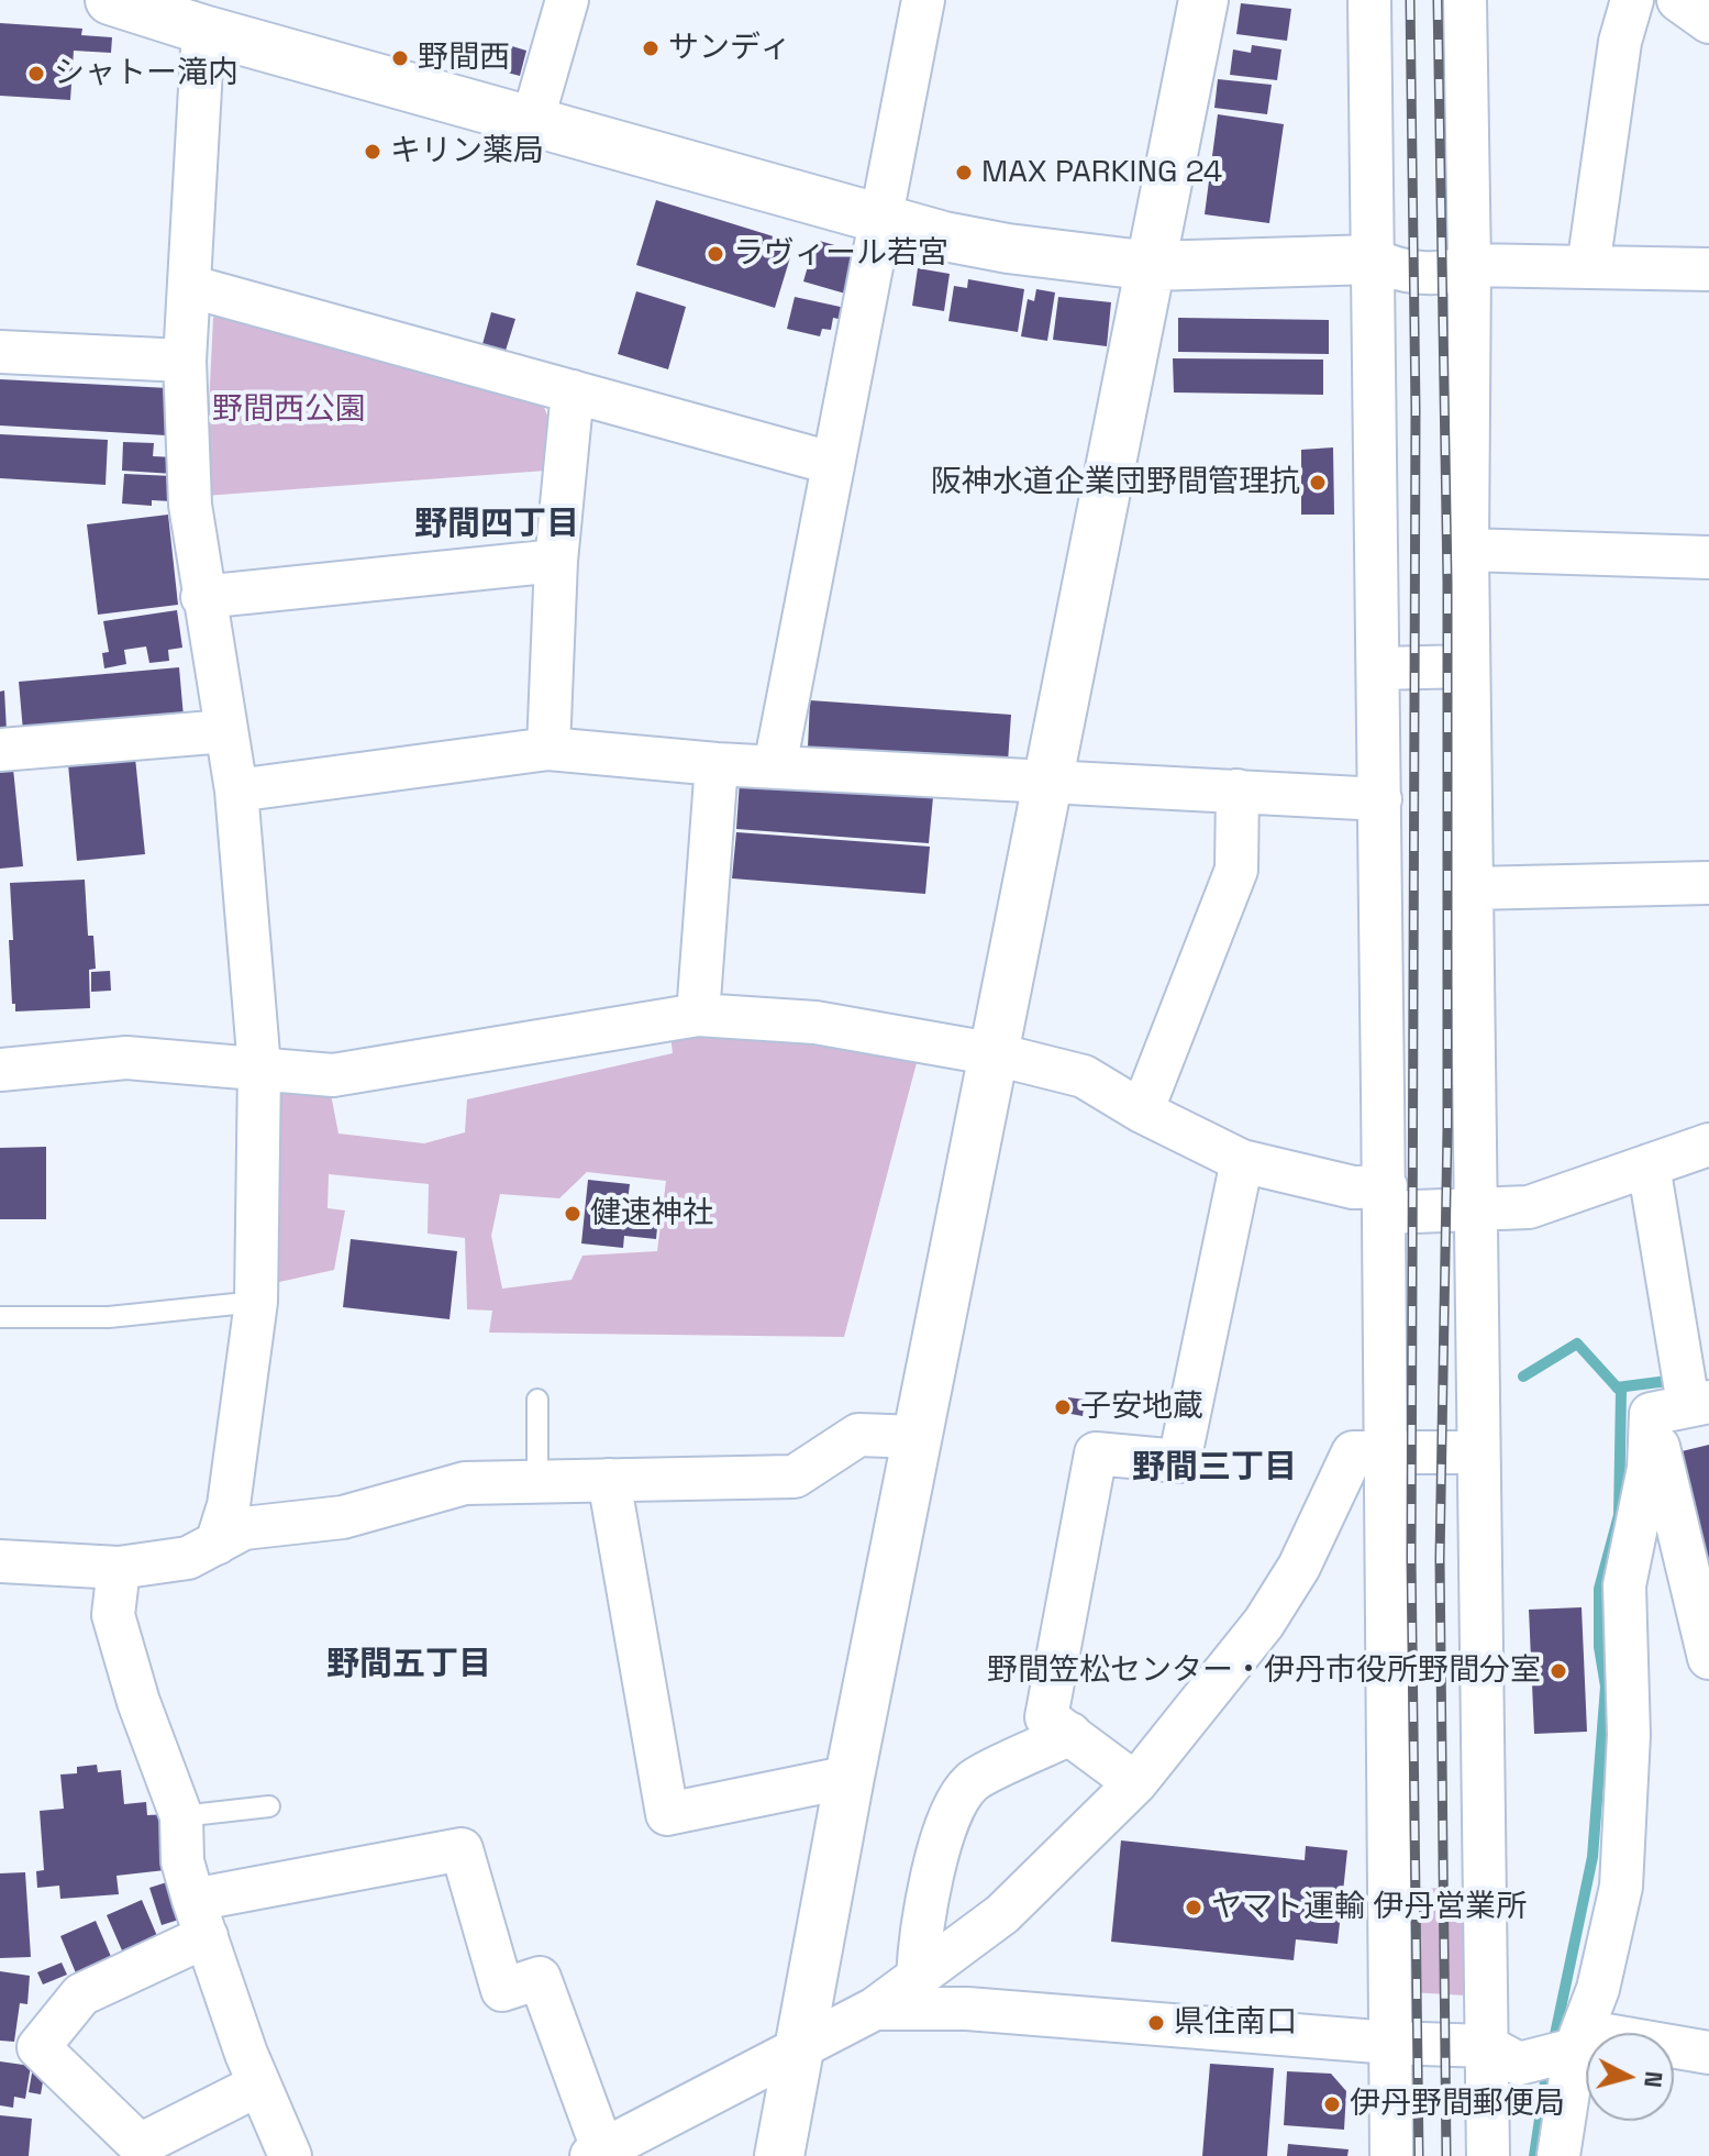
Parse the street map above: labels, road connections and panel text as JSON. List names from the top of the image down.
{
  "districts": ["野間四丁目", "野間三丁目", "野間五丁目"],
  "parks": ["野間西公園"],
  "places": [
    "サンディ",
    "野間西",
    "シャトー滝内",
    "キリン薬局",
    "MAX PARKING 24",
    "ラヴィール若宮",
    "阪神水道企業団野間管理抗",
    "健速神社",
    "子安地蔵",
    "野間笠松センター・伊丹市役所野間分室",
    "ヤマト運輸 伊丹営業所",
    "県住南口",
    "伊丹野間郵便局"
  ],
  "north": "right"
}
